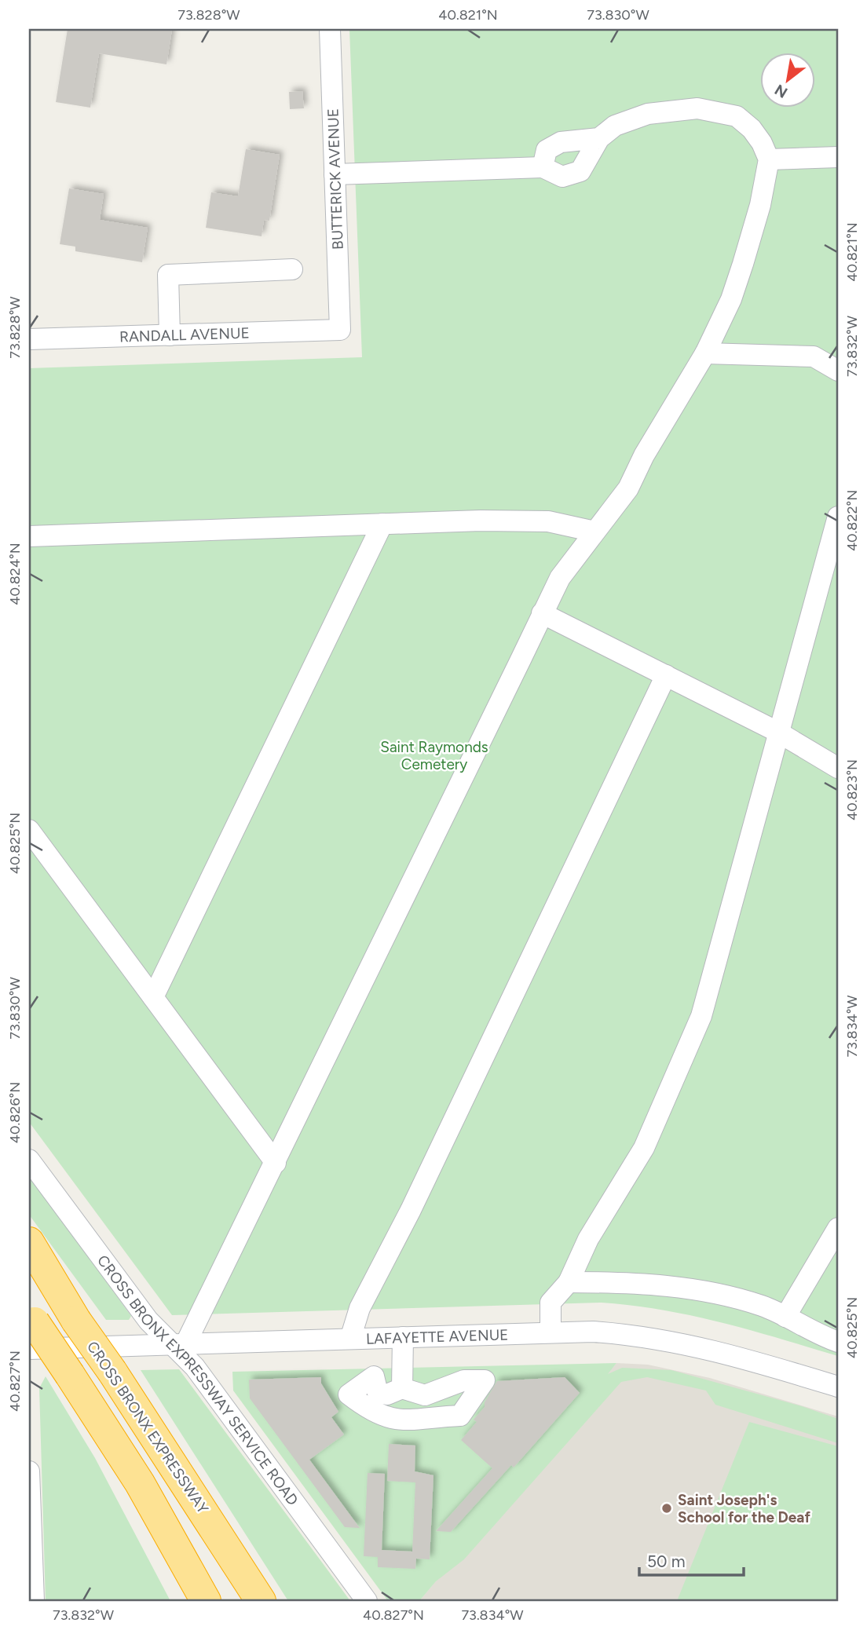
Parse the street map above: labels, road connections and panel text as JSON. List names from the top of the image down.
{
  "streets": {
    "highway": ["CROSS BRONX EXPRESSWAY"],
    "street": [
      "BUTTERICK AVENUE",
      "RANDALL AVENUE",
      "LAFAYETTE AVENUE",
      "CROSS BRONX EXPRESSWAY SERVICE ROAD"
    ]
  },
  "crossings": [
    ["BUTTERICK AVENUE", "RANDALL AVENUE"],
    ["LAFAYETTE AVENUE", "CROSS BRONX EXPRESSWAY SERVICE ROAD"]
  ],
  "parks": ["Saint Raymonds Cemetery"],
  "places": ["Saint Joseph's School for the Deaf"],
  "scale_bar": "50 m",
  "north": "bottom left",
  "coordinates": [
    "73.828°W",
    "40.821°N",
    "73.830°W",
    "73.832°W",
    "40.822°N",
    "40.824°N",
    "40.823°N",
    "40.825°N",
    "73.834°W",
    "40.826°N",
    "40.827°N"
  ]
}
